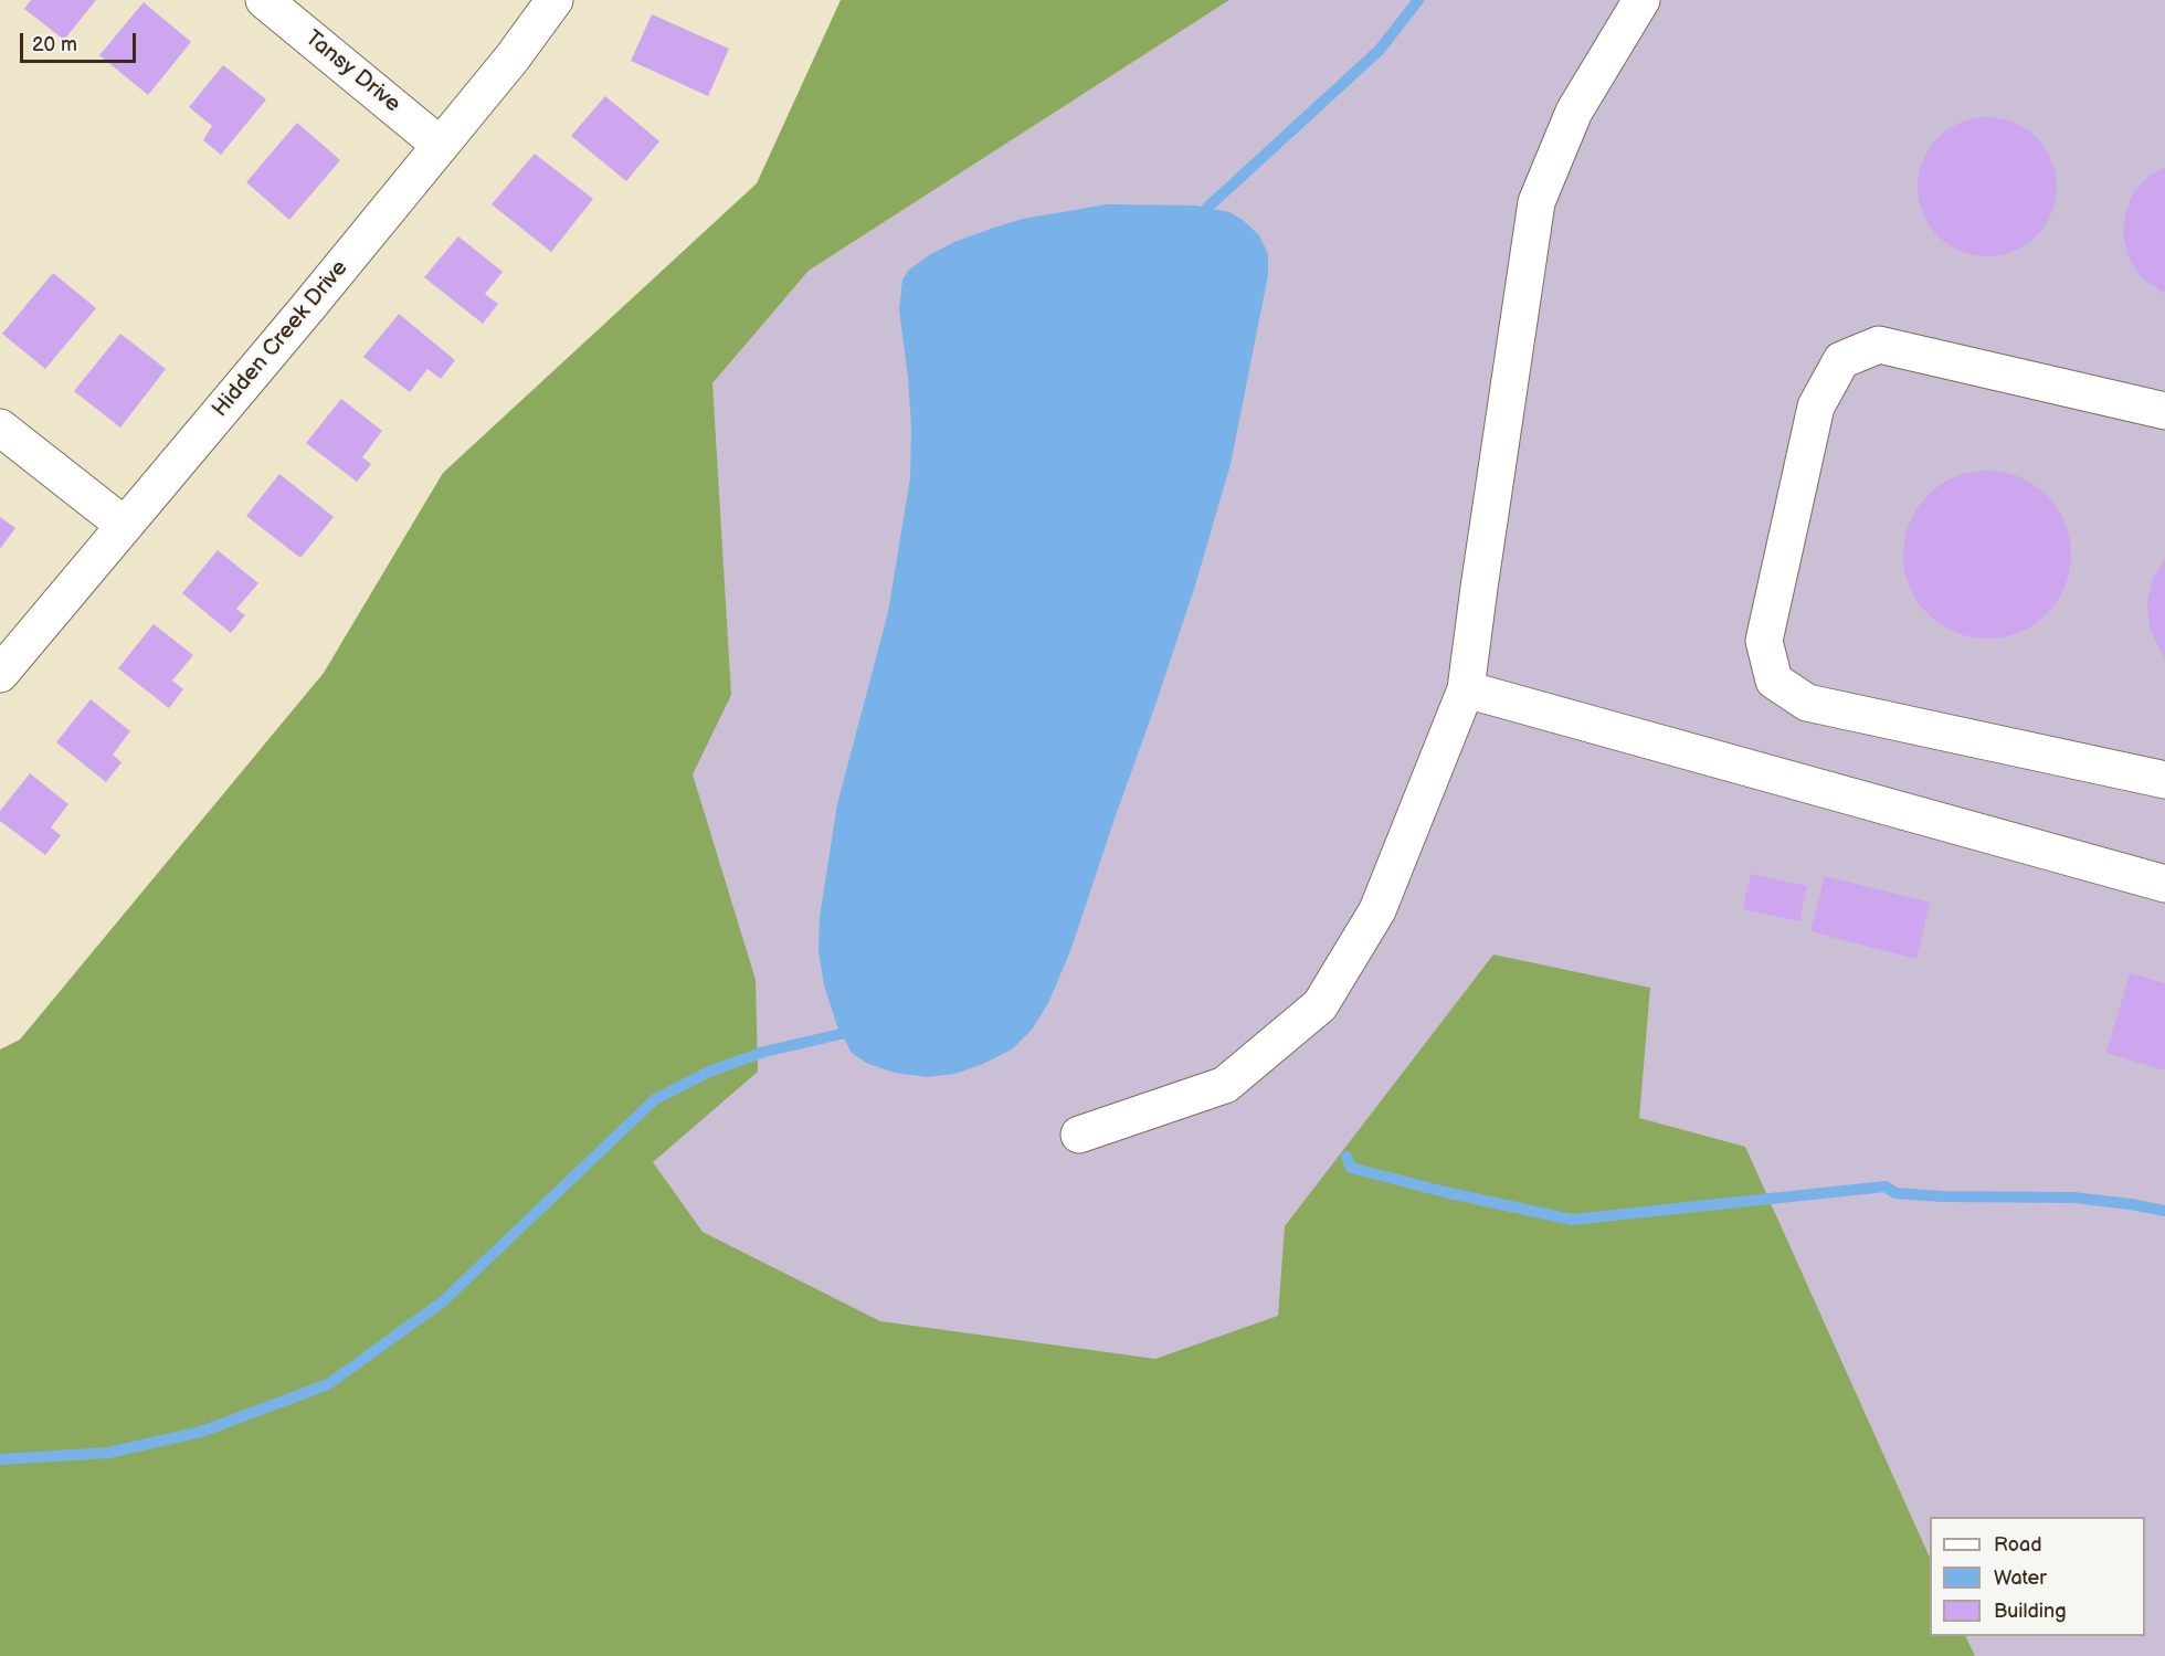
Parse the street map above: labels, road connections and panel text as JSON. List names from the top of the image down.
{
  "streets": {
    "street": ["Tansy Drive", "Hidden Creek Drive"]
  },
  "crossings": [
    ["Tansy Drive", "Hidden Creek Drive"]
  ],
  "legend": ["Road", "Water", "Building"],
  "scale_bar": "20 m"
}
